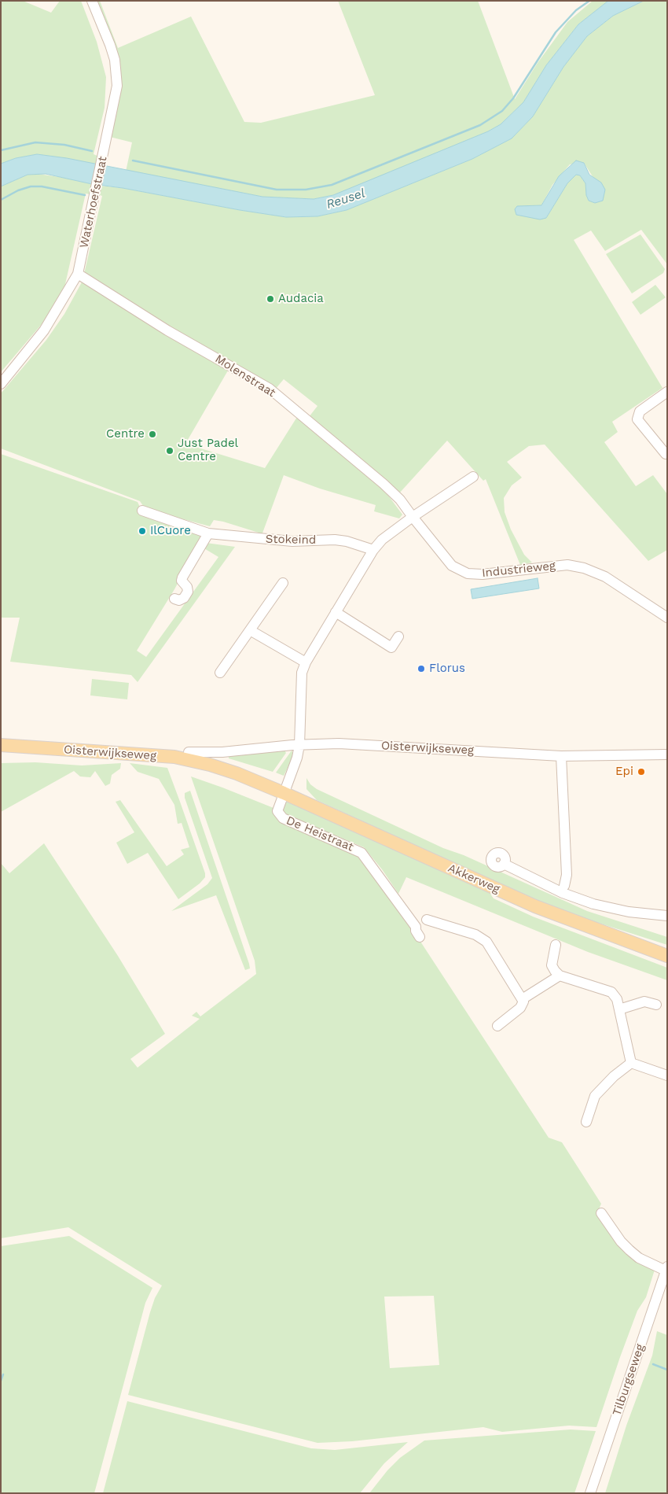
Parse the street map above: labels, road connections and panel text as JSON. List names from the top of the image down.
{
  "streets": {
    "main road": ["Oisterwijkseweg", "Akkerweg"],
    "street": [
      "Waterhoefstraat",
      "Molenstraat",
      "Stokeind",
      "Industrieweg",
      "De Heistraat",
      "Tilburgseweg"
    ]
  },
  "crossings": [
    ["Waterhoefstraat", "Molenstraat"],
    ["Molenstraat", "Industrieweg"],
    ["Oisterwijkseweg", "De Heistraat"],
    ["Oisterwijkseweg", "Akkerweg"],
    ["De Heistraat", "Akkerweg"]
  ],
  "water": ["Reusel"],
  "places": [
    "Audacia",
    "Centre",
    "Just Padel Centre",
    "IlCuore",
    "Florus",
    "Epi"
  ]
}
